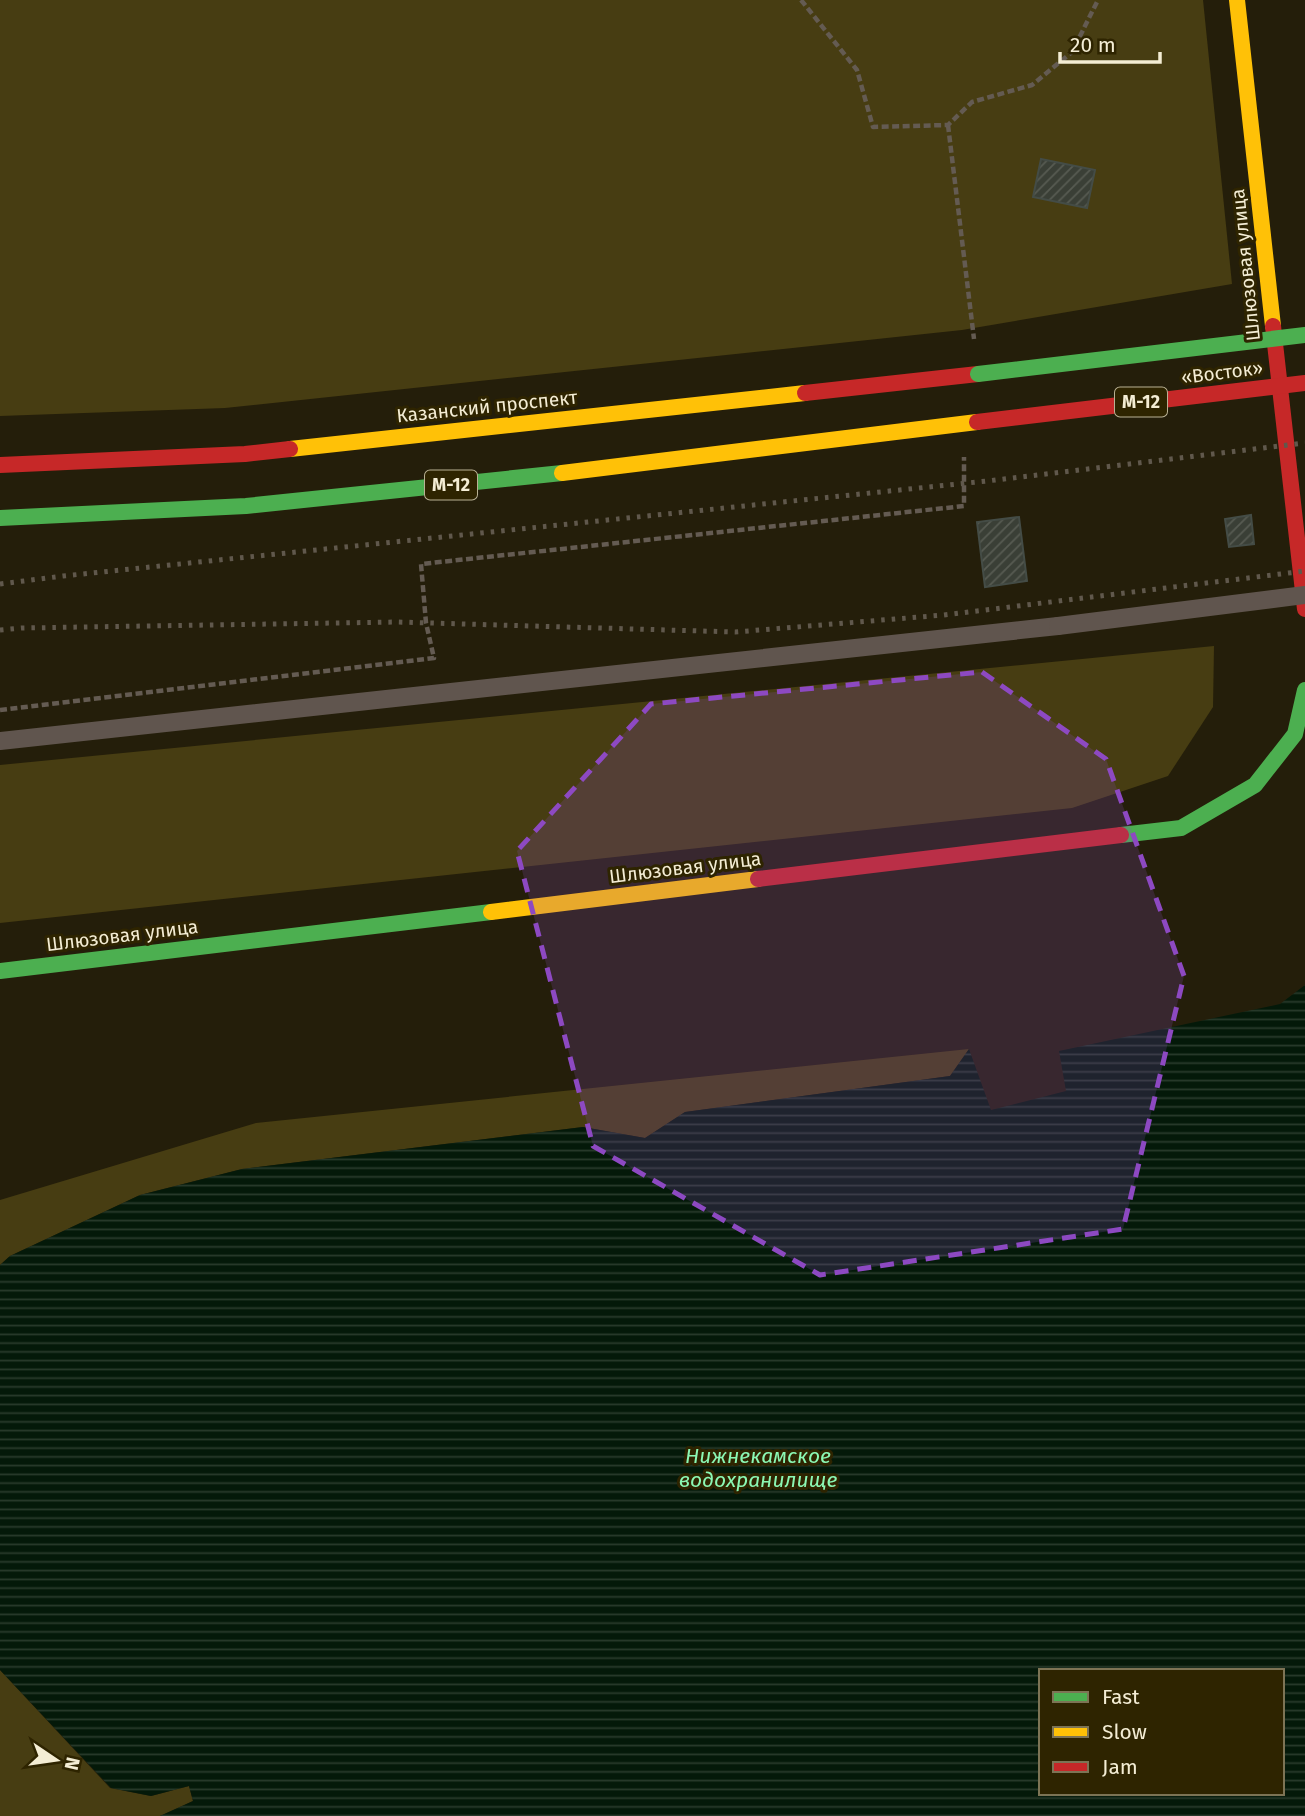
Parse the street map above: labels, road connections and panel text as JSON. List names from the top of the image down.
{
  "streets": {
    "main road": [
      "Шлюзовая улица",
      "«Восток»",
      "М-12",
      "Казанский проспект"
    ]
  },
  "crossings": [
    ["«Восток»", "М-12"],
    ["«Восток»", "Казанский проспект"]
  ],
  "water": ["Нижнекамское водохранилище"],
  "legend": ["Fast", "Slow", "Jam"],
  "scale_bar": "20 m",
  "north": "right"
}
